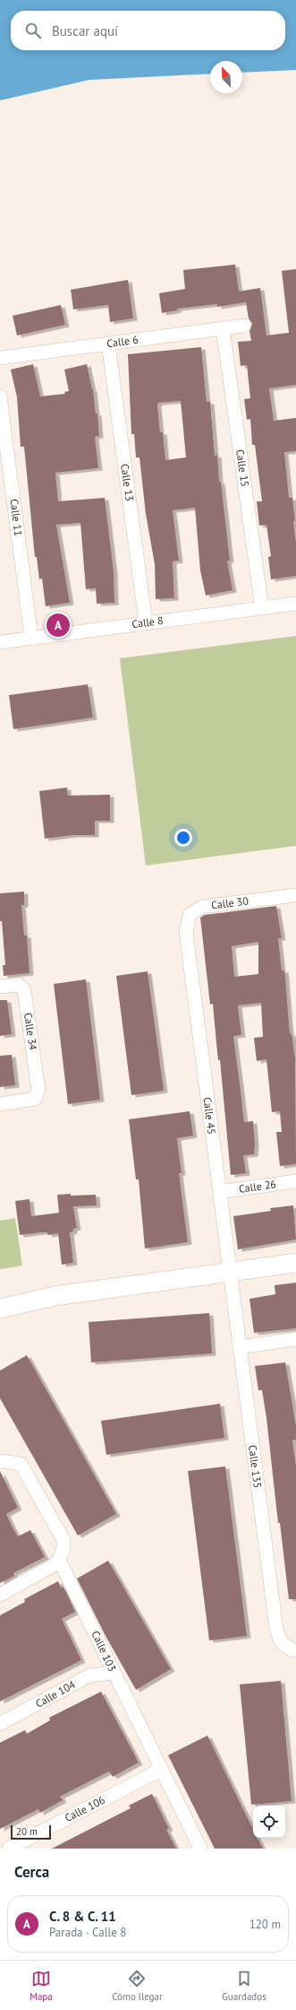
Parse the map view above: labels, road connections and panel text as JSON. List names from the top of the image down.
{
  "streets": {
    "street": [
      "Calle 6",
      "Calle 15",
      "Calle 13",
      "Calle 11",
      "Calle 8",
      "Calle 30",
      "Calle 34",
      "Calle 45",
      "Calle 26",
      "Calle 135",
      "Calle 103",
      "Calle 104",
      "Calle 106"
    ]
  },
  "crossings": [
    ["Calle 6", "Calle 15"],
    ["Calle 6", "Calle 13"],
    ["Calle 15", "Calle 8"],
    ["Calle 13", "Calle 8"],
    ["Calle 11", "Calle 8"],
    ["Calle 30", "Calle 45"],
    ["Calle 45", "Calle 26"],
    ["Calle 45", "Calle 135"],
    ["Calle 103", "Calle 104"],
    ["Calle 103", "Calle 106"]
  ],
  "scale_bar": "20 m",
  "north": "top left",
  "page": {
    "search": "Buscar aquí",
    "pins": "A",
    "scale": "20 m",
    "heading": "Cerca",
    "list": [
      {
        "mark": "A",
        "name": "C. 8 & C. 11",
        "note": "Parada · Calle 8",
        "value": "120 m"
      }
    ],
    "nav": ["Mapa", "Cómo llegar", "Guardados"]
  }
}
